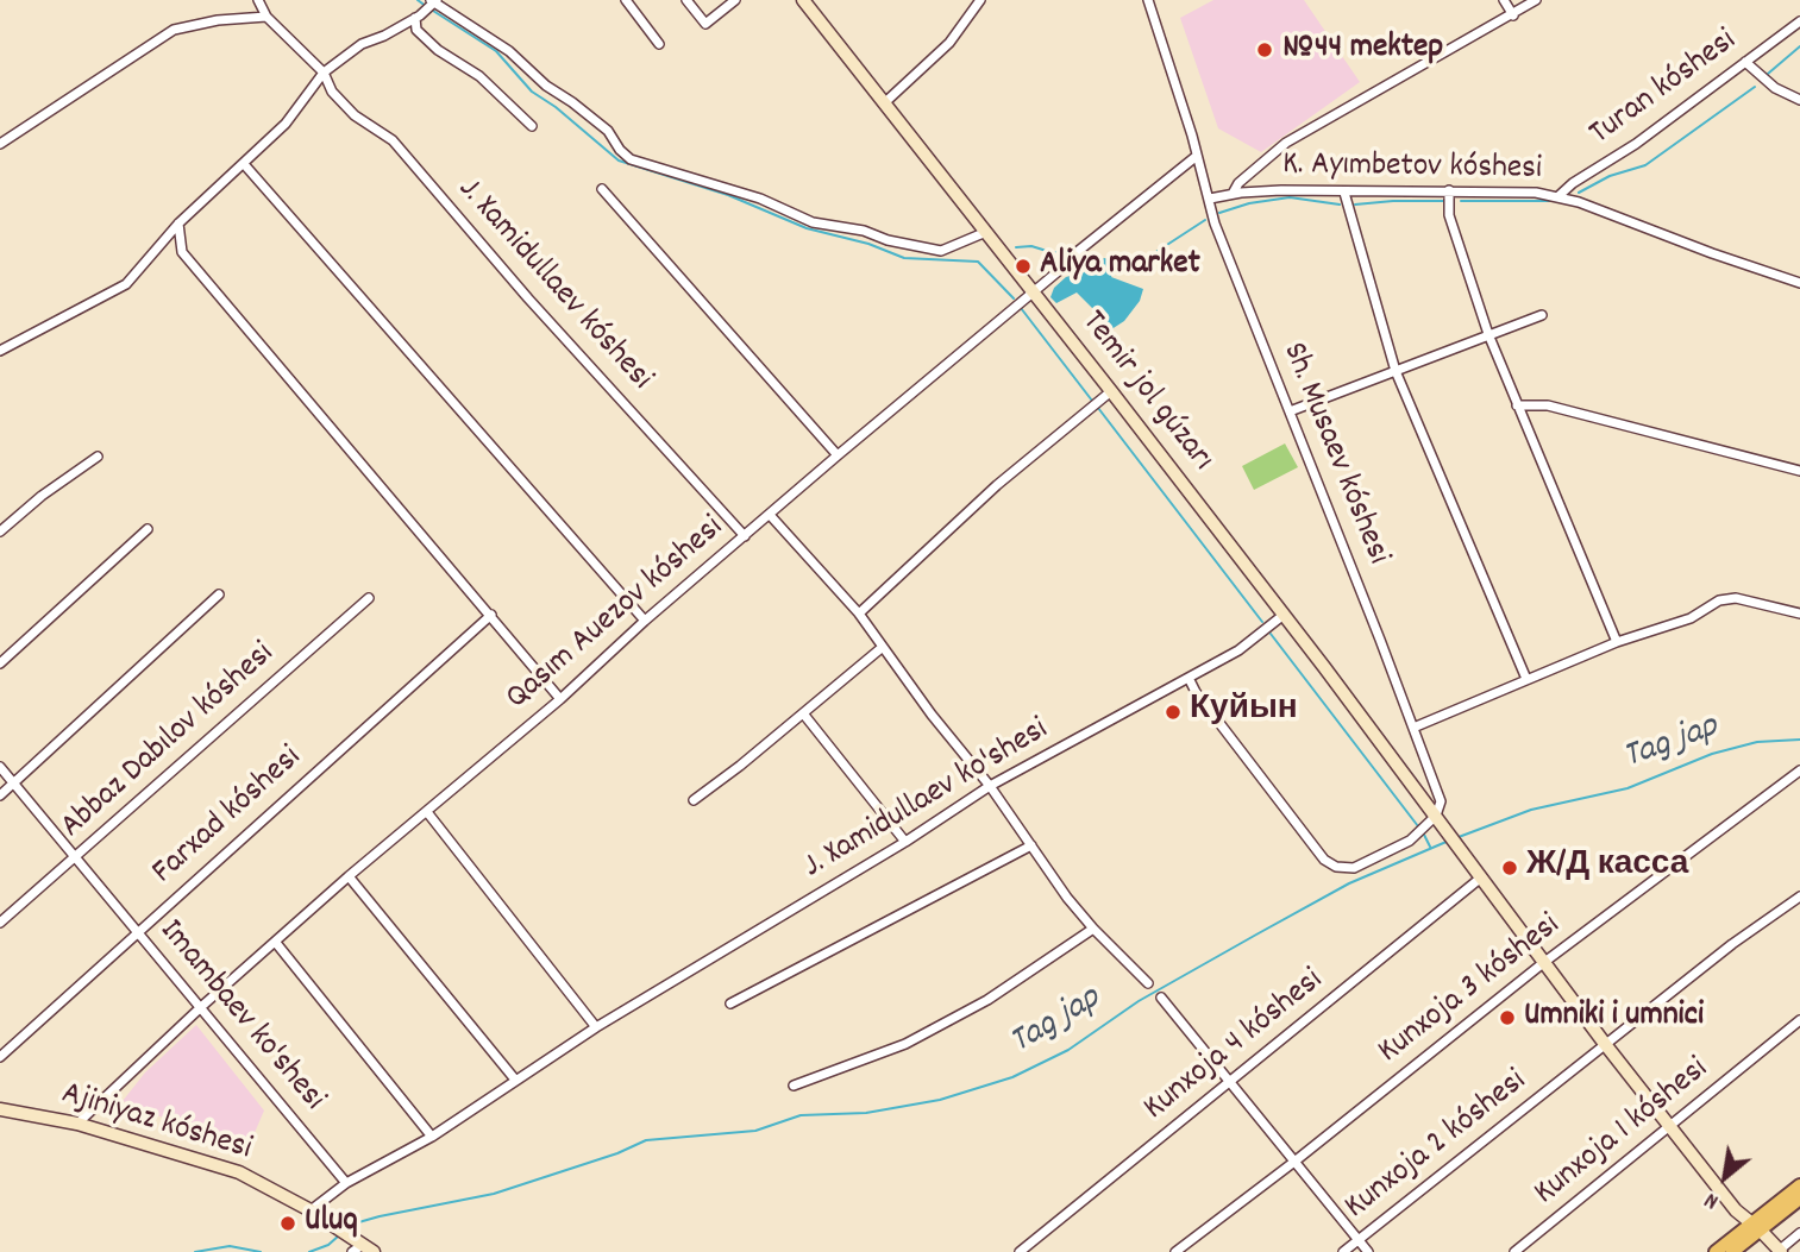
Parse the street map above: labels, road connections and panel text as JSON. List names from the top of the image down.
{
  "streets": {
    "street": [
      "Turan kóshesi",
      "K. Ayımbetov kóshesi",
      "J. Xamidullaev kóshesi",
      "Temir jol gúzarı",
      "Sh. Musaev kóshesi",
      "Qasım Auezov kóshesi",
      "Abbaz Dabılov kóshesi",
      "J. Xamidullaev ko'shesi",
      "Farxad kóshesi",
      "Kunxoja 3 kóshesi",
      "Imambaev ko'shesi",
      "Kunxoja 4 kóshesi",
      "Ajiniyaz kóshesi",
      "Kunxoja 1 kóshesi",
      "Kunxoja 2 kóshesi"
    ]
  },
  "crossings": [
    ["Turan kóshesi", "K. Ayımbetov kóshesi"],
    ["K. Ayımbetov kóshesi", "Sh. Musaev kóshesi"],
    ["J. Xamidullaev kóshesi", "Qasım Auezov kóshesi"],
    ["Temir jol gúzarı", "Sh. Musaev kóshesi"],
    ["Temir jol gúzarı", "Qasım Auezov kóshesi"],
    ["Temir jol gúzarı", "J. Xamidullaev ko'shesi"],
    ["Temir jol gúzarı", "Kunxoja 4 kóshesi"],
    ["Sh. Musaev kóshesi", "Qasım Auezov kóshesi"],
    ["Qasım Auezov kóshesi", "Imambaev ko'shesi"],
    ["Qasım Auezov kóshesi", "Ajiniyaz kóshesi"],
    ["Abbaz Dabılov kóshesi", "Imambaev ko'shesi"],
    ["J. Xamidullaev ko'shesi", "Imambaev ko'shesi"],
    ["J. Xamidullaev ko'shesi", "Ajiniyaz kóshesi"],
    ["Farxad kóshesi", "Imambaev ko'shesi"]
  ],
  "water": ["Tag jap"],
  "places": [
    "№44 mektep",
    "Aliya market",
    "Куйын",
    "Ж/Д касса",
    "Umniki i umnici",
    "Uluq"
  ],
  "north": "bottom left"
}
